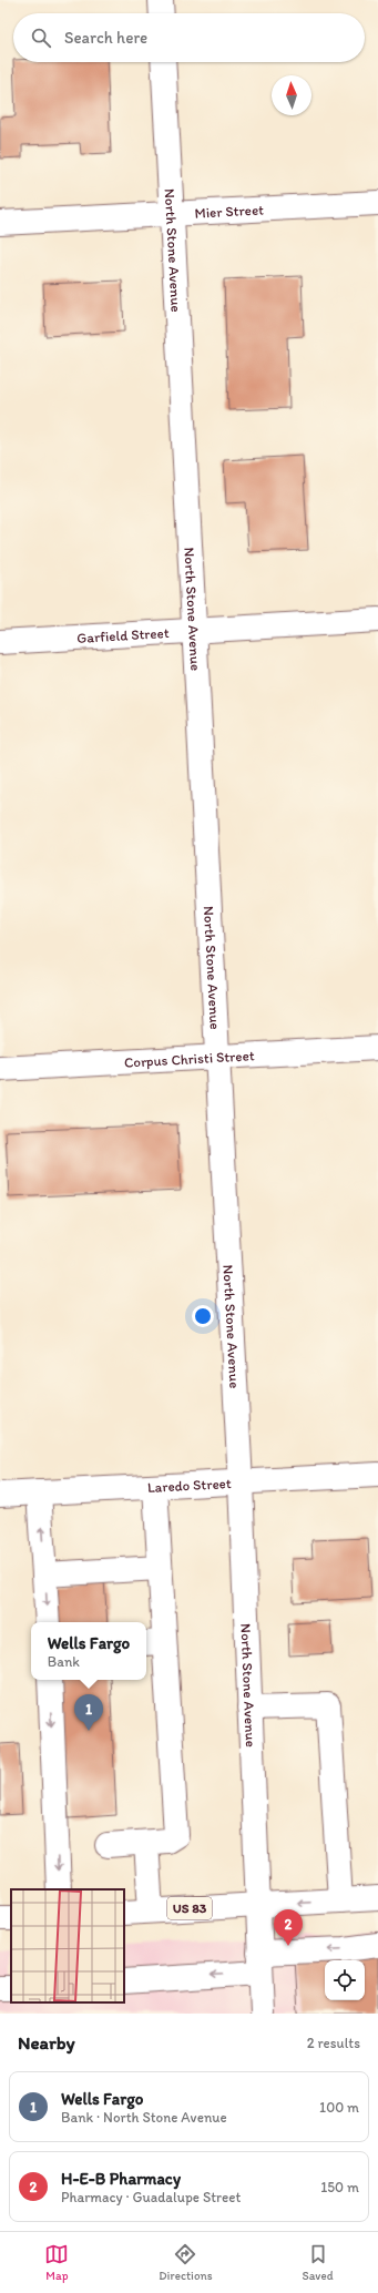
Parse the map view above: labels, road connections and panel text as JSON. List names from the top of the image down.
{
  "streets": {
    "street": [
      "Mier Street",
      "North Stone Avenue",
      "Garfield Street",
      "Corpus Christi Street",
      "Laredo Street",
      "US 83"
    ]
  },
  "crossings": [
    ["Mier Street", "North Stone Avenue"],
    ["North Stone Avenue", "Garfield Street"],
    ["North Stone Avenue", "Corpus Christi Street"],
    ["North Stone Avenue", "Laredo Street"],
    ["North Stone Avenue", "US 83"]
  ],
  "north": "top",
  "page": {
    "search": "Search here",
    "popup": ["Wells Fargo", "Bank"],
    "pins": ["1", "2"],
    "heading": ["Nearby", "2 results"],
    "list": [
      {
        "mark": "1",
        "name": "Wells Fargo",
        "note": "Bank · North Stone Avenue",
        "value": "100 m"
      },
      {
        "mark": "2",
        "name": "H-E-B Pharmacy",
        "note": "Pharmacy · Guadalupe Street",
        "value": "150 m"
      }
    ],
    "nav": ["Map", "Directions", "Saved"]
  }
}
